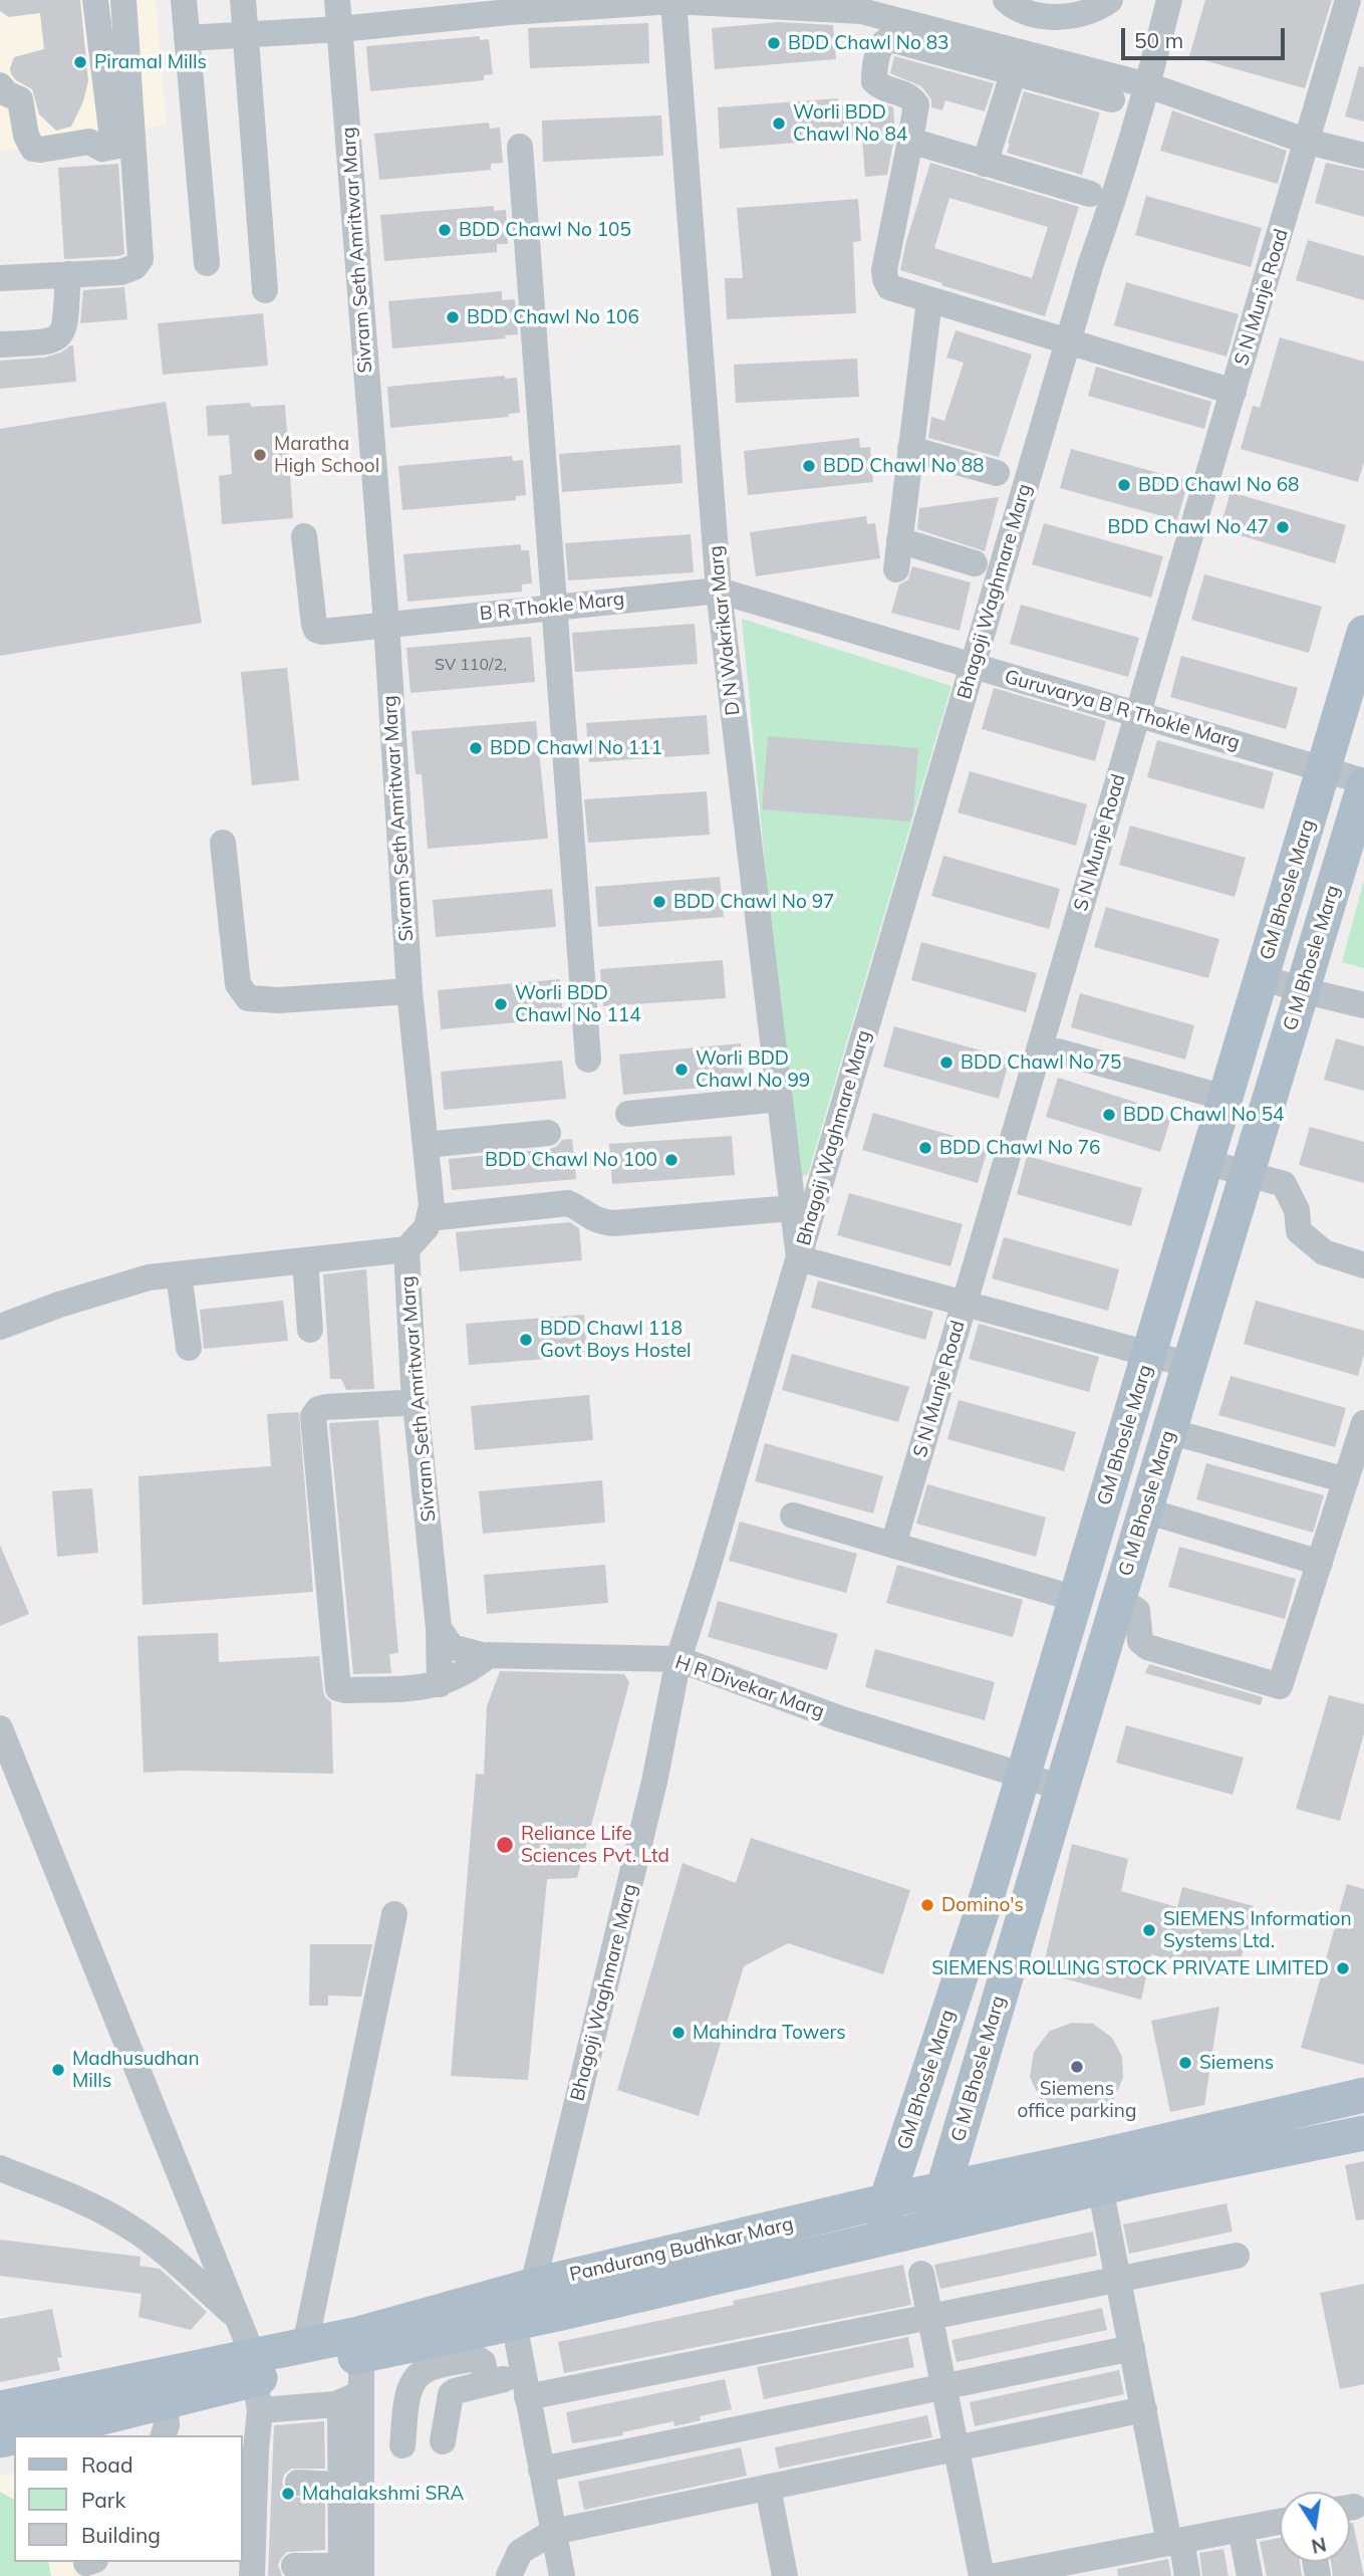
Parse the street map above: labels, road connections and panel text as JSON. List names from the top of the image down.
{
  "streets": {
    "main road": ["GM Bhosle Marg", "G M Bhosle Marg", "Pandurang Budhkar Marg"],
    "street": [
      "Sivram Seth Amritwar Marg",
      "S N Munje Road",
      "Bhagoji Waghmare Marg",
      "B R Thokle Marg",
      "D N Wakrikar Marg",
      "Guruvarya B R Thokle Marg",
      "H R Divekar Marg"
    ]
  },
  "crossings": [
    ["Sivram Seth Amritwar Marg", "B R Thokle Marg"],
    ["Sivram Seth Amritwar Marg", "H R Divekar Marg"],
    ["S N Munje Road", "Guruvarya B R Thokle Marg"],
    ["Bhagoji Waghmare Marg", "D N Wakrikar Marg"],
    ["Bhagoji Waghmare Marg", "Guruvarya B R Thokle Marg"],
    ["Bhagoji Waghmare Marg", "H R Divekar Marg"],
    ["Bhagoji Waghmare Marg", "Pandurang Budhkar Marg"],
    ["B R Thokle Marg", "D N Wakrikar Marg"],
    ["B R Thokle Marg", "Guruvarya B R Thokle Marg"],
    ["D N Wakrikar Marg", "Guruvarya B R Thokle Marg"],
    ["Guruvarya B R Thokle Marg", "GM Bhosle Marg"],
    ["Guruvarya B R Thokle Marg", "G M Bhosle Marg"],
    ["GM Bhosle Marg", "H R Divekar Marg"],
    ["GM Bhosle Marg", "Pandurang Budhkar Marg"],
    ["G M Bhosle Marg", "H R Divekar Marg"],
    ["G M Bhosle Marg", "Pandurang Budhkar Marg"]
  ],
  "places": [
    "BDD Chawl No 83",
    "Piramal Mills",
    "Worli BDD Chawl No 84",
    "BDD Chawl No 105",
    "BDD Chawl No 106",
    "Maratha High School",
    "BDD Chawl No 88",
    "BDD Chawl No 68",
    "BDD Chawl No 47",
    "BDD Chawl No 111",
    "BDD Chawl No 97",
    "Worli BDD Chawl No 114",
    "BDD Chawl No 75",
    "Worli BDD Chawl No 99",
    "BDD Chawl No 54",
    "BDD Chawl No 76",
    "BDD Chawl No 100",
    "BDD Chawl 118 Govt Boys Hostel",
    "Reliance Life Sciences Pvt. Ltd",
    "Domino's",
    "SIEMENS Information Systems Ltd.",
    "SIEMENS ROLLING STOCK PRIVATE LIMITED",
    "Mahindra Towers",
    "Siemens",
    "Siemens office parking",
    "Madhusudhan Mills",
    "Mahalakshmi SRA"
  ],
  "house_numbers": ["SV 110/2,"],
  "legend": ["Road", "Park", "Building"],
  "scale_bar": "50 m",
  "north": "bottom"
}
